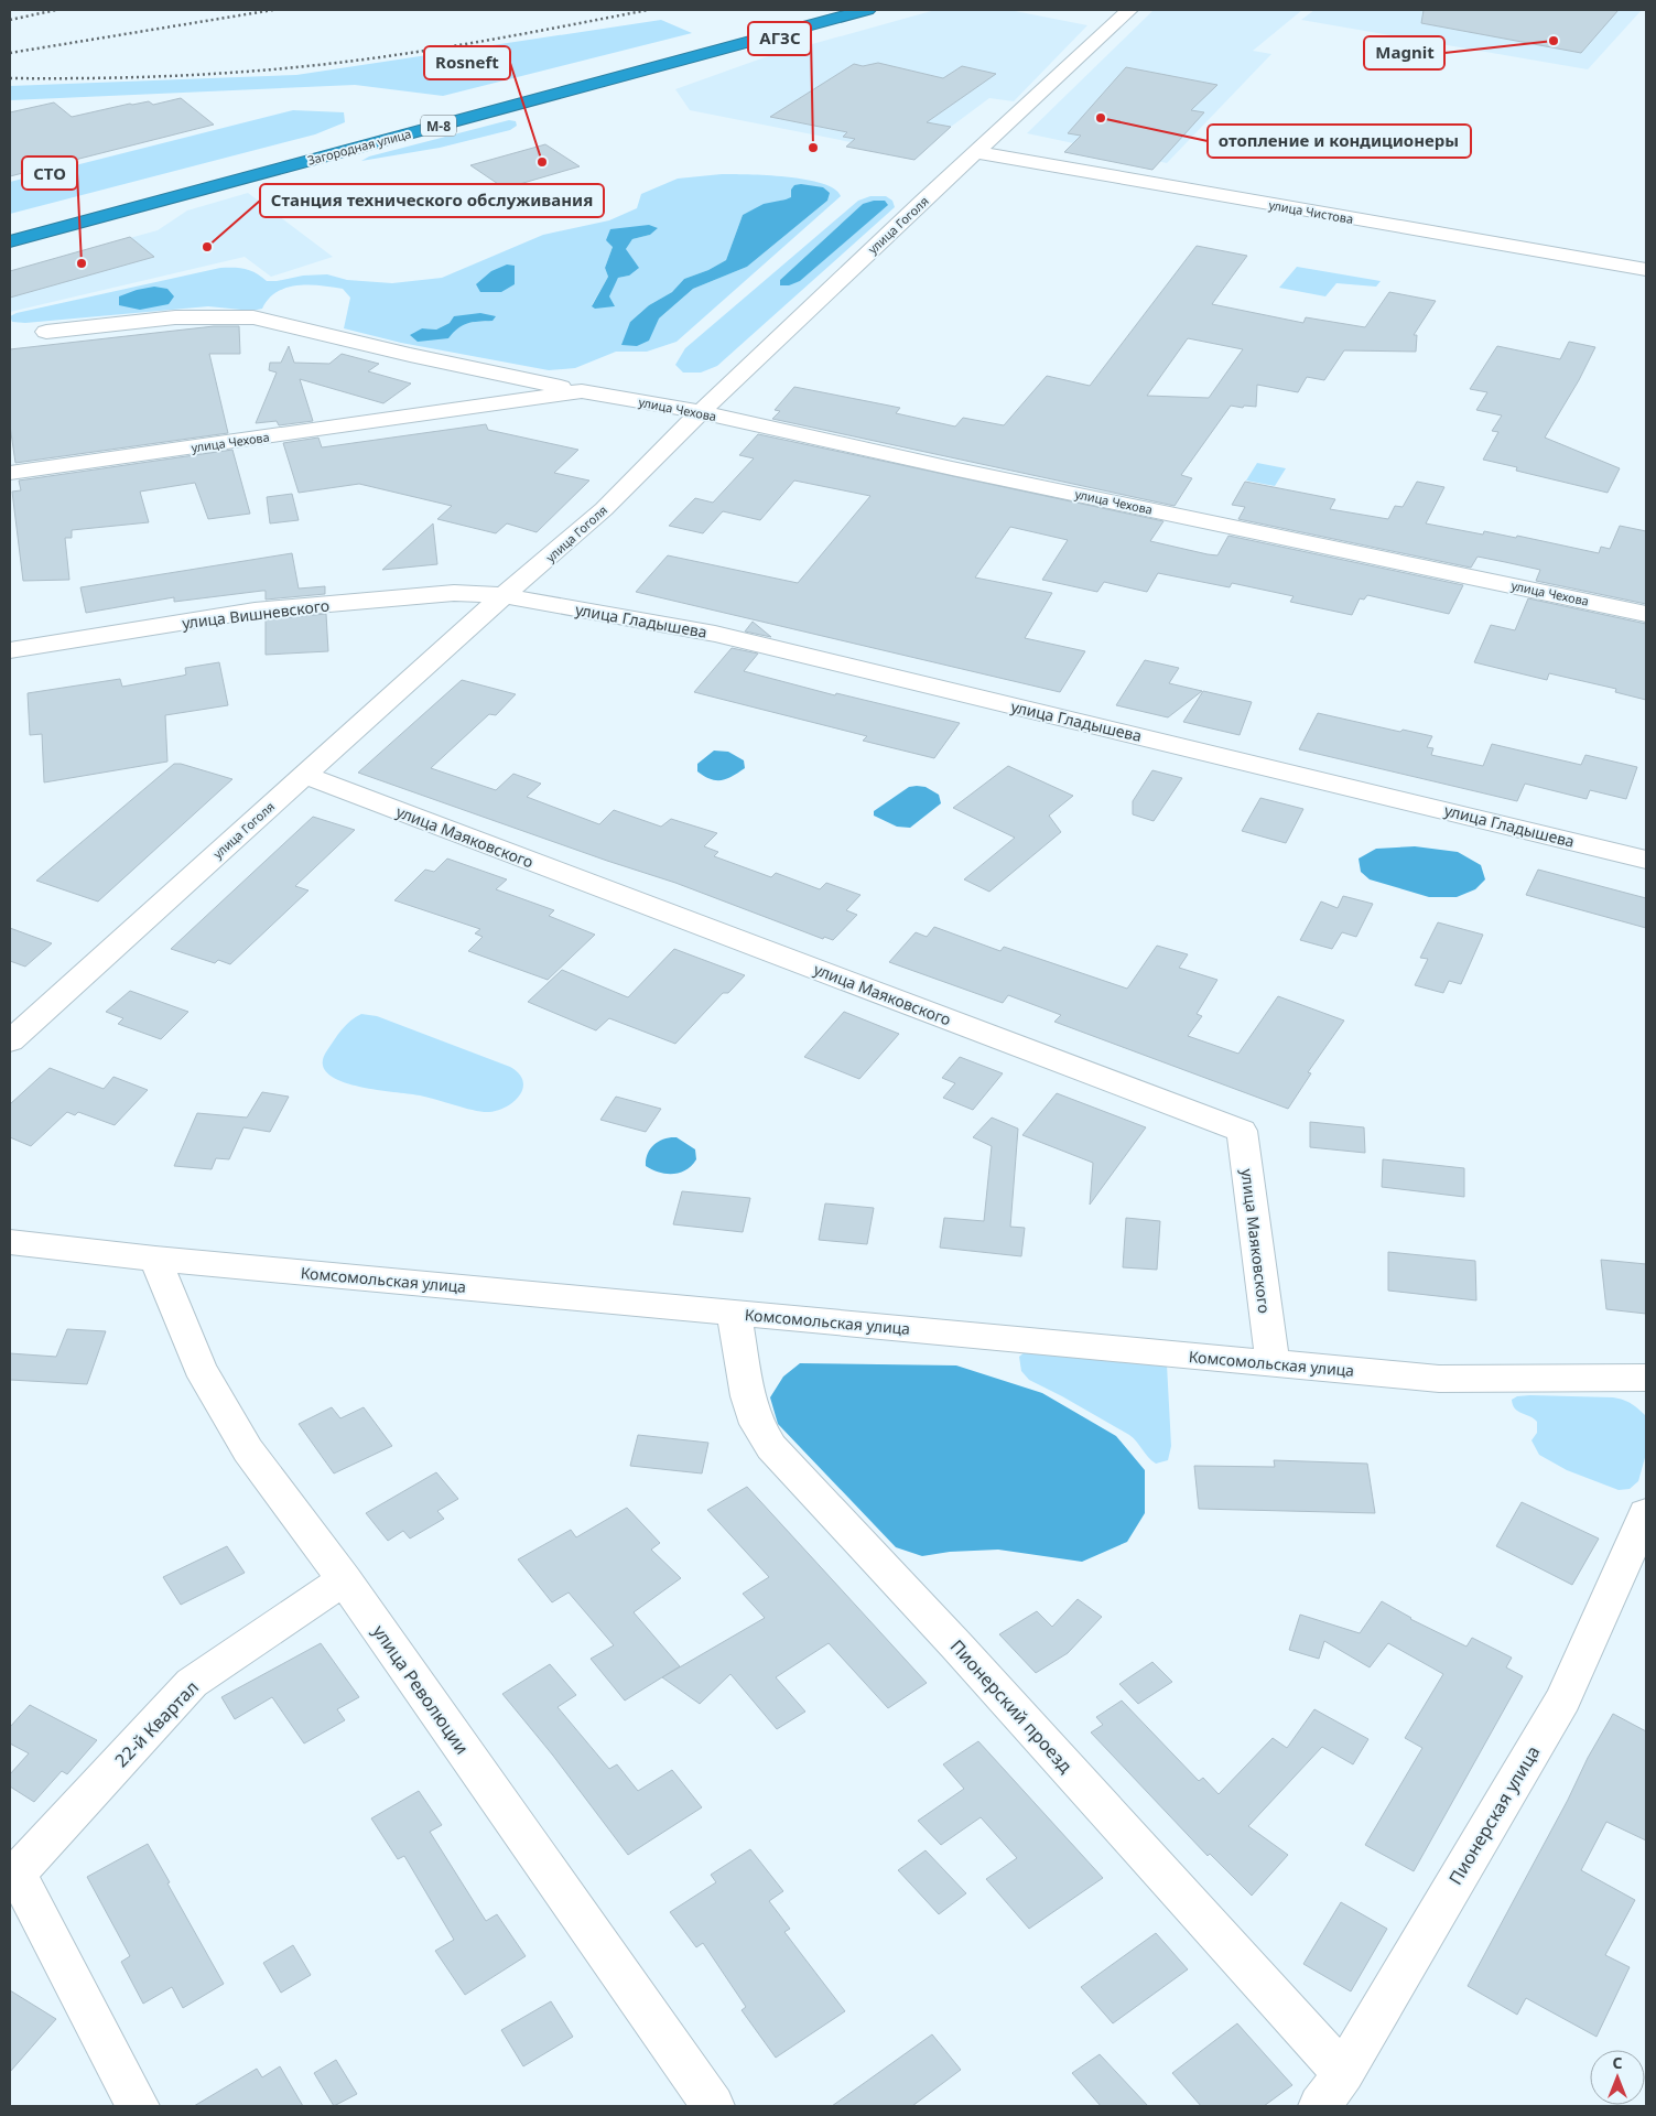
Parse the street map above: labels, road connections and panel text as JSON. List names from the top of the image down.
{
  "streets": {
    "highway": ["М-8", "Загородная улица"],
    "street": [
      "улица Чистова",
      "улица Гоголя",
      "улица Чехова",
      "улица Вишневского",
      "улица Гладышева",
      "улица Маяковского",
      "Комсомольская улица",
      "улица Революции",
      "Пионерский проезд",
      "22-й Квартал",
      "Пионерская улица"
    ]
  },
  "crossings": [
    ["улица Чистова", "улица Гоголя"],
    ["улица Гоголя", "улица Чехова"],
    ["улица Гоголя", "улица Вишневского"],
    ["улица Гоголя", "улица Гладышева"],
    ["улица Гоголя", "улица Маяковского"],
    ["улица Вишневского", "улица Гладышева"],
    ["улица Маяковского", "Комсомольская улица"],
    ["Комсомольская улица", "улица Революции"],
    ["Комсомольская улица", "Пионерский проезд"],
    ["улица Революции", "22-й Квартал"],
    ["Пионерский проезд", "Пионерская улица"]
  ],
  "places": [
    "Magnit",
    "отопление и кондиционеры",
    "АГЗС",
    "Rosneft",
    "Станция технического обслуживания",
    "СТО"
  ],
  "north": "top"
}
